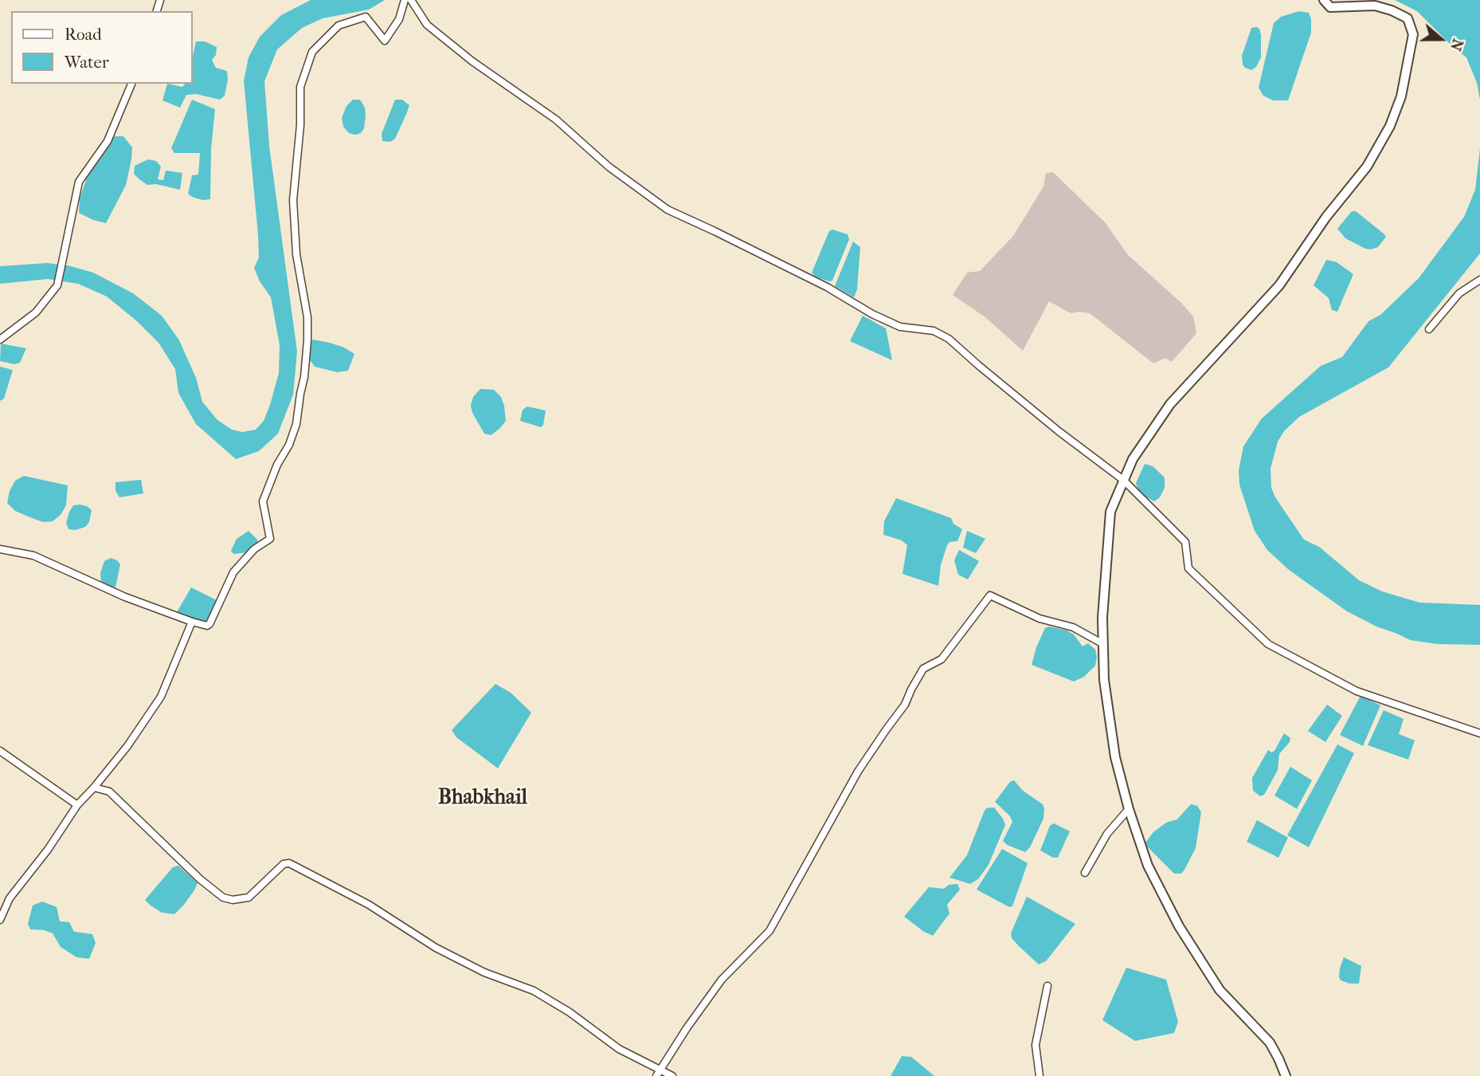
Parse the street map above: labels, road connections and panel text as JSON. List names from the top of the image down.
{
  "districts": ["Bhabkhail"],
  "legend": ["Road", "Water"],
  "north": "right"
}
